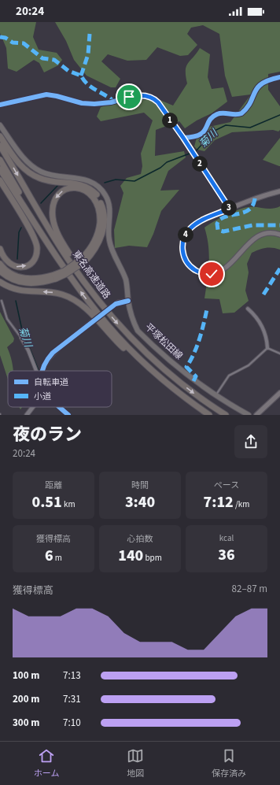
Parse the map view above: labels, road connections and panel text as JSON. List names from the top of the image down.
{
  "streets": {
    "highway": ["東名高速道路"],
    "main road": ["平塚松田線"]
  },
  "water": ["菊川"],
  "legend": ["自転車道", "小道"],
  "page": {
    "status": "20:24",
    "pins": [
      "1",
      "2",
      "3",
      "4"
    ],
    "heading": ["夜のラン", "20:24"],
    "stats": [
      ["距離", "0.51 km"],
      ["時間", "3:40"],
      ["ペース", "7:12 /km"],
      ["獲得標高", "6 m"],
      ["心拍数", "140 bpm"],
      ["kcal", "36"]
    ],
    "chart": ["獲得標高", "82–87 m"],
    "list": [
      {
        "name": "100 m",
        "note": "7:13"
      },
      {
        "name": "200 m",
        "note": "7:31"
      },
      {
        "name": "300 m",
        "note": "7:10"
      }
    ],
    "tabs": ["ホーム", "地図", "保存済み"]
  }
}
